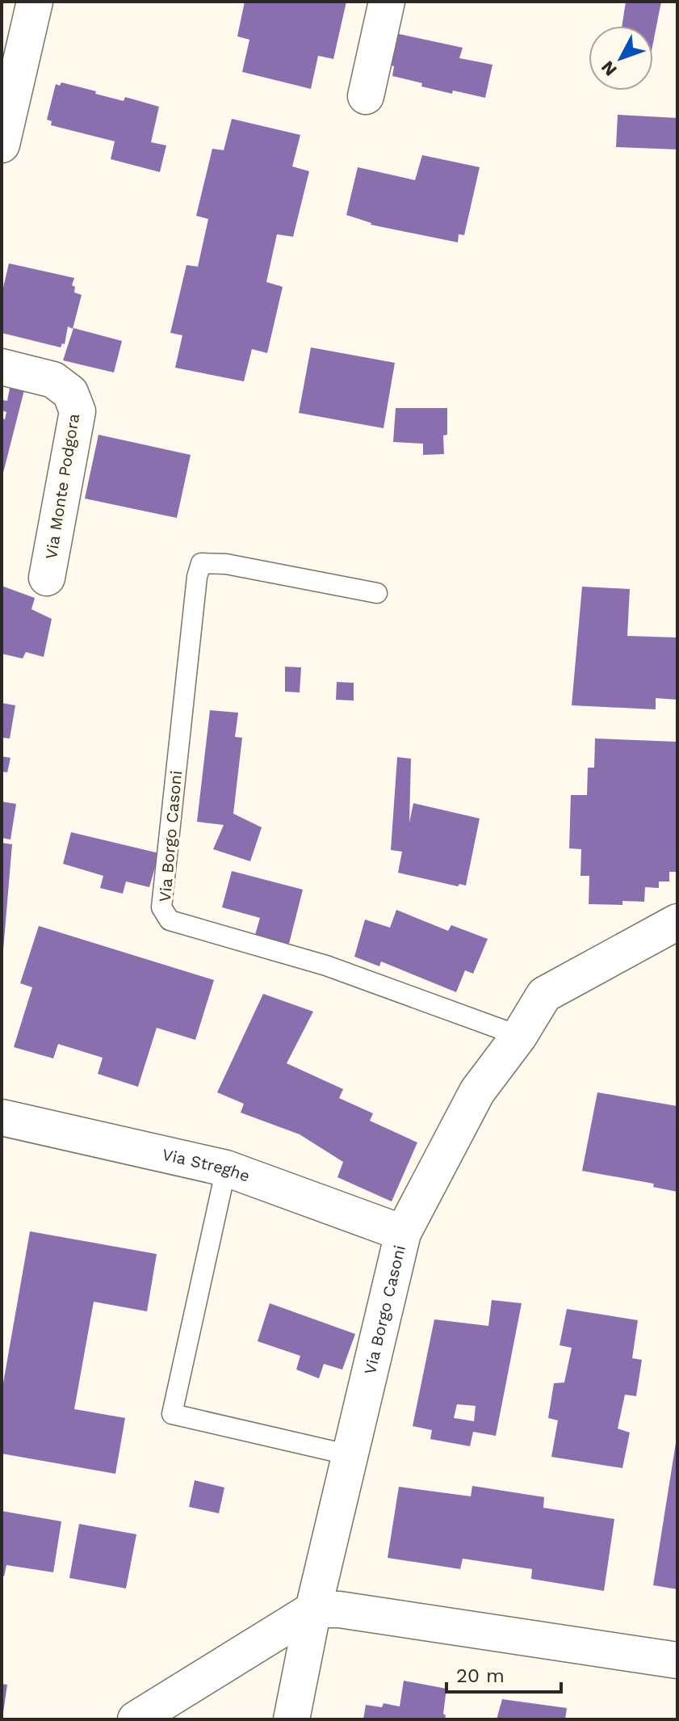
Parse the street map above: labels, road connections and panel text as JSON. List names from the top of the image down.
{
  "streets": {
    "street": ["Via Monte Podgora", "Via Borgo Casoni", "Via Streghe"]
  },
  "crossings": [
    ["Via Borgo Casoni", "Via Streghe"]
  ],
  "scale_bar": "20 m",
  "north": "bottom left"
}
